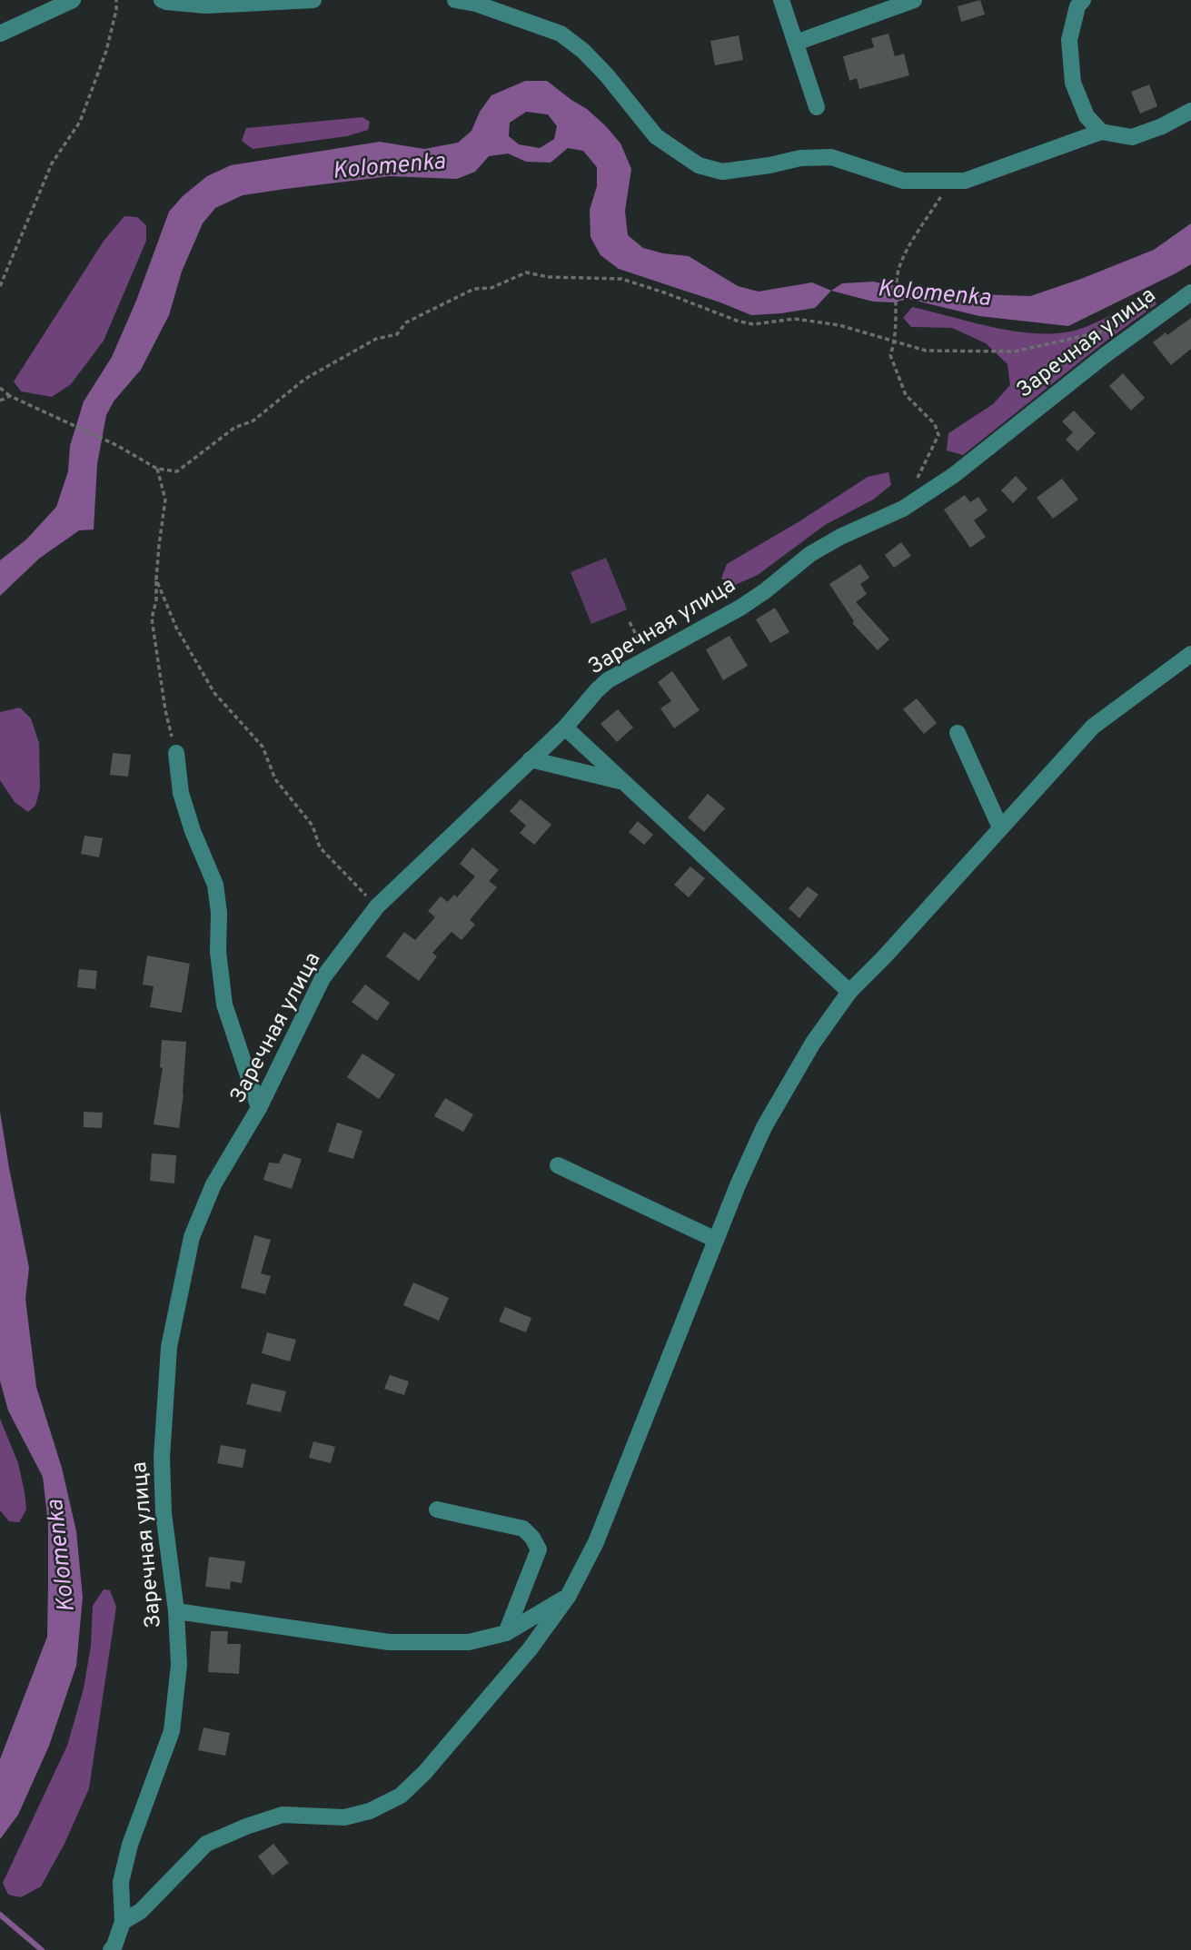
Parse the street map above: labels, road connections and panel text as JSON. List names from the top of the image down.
{
  "streets": {
    "street": ["Заречная улица"]
  },
  "water": ["Kolomenka"]
}
